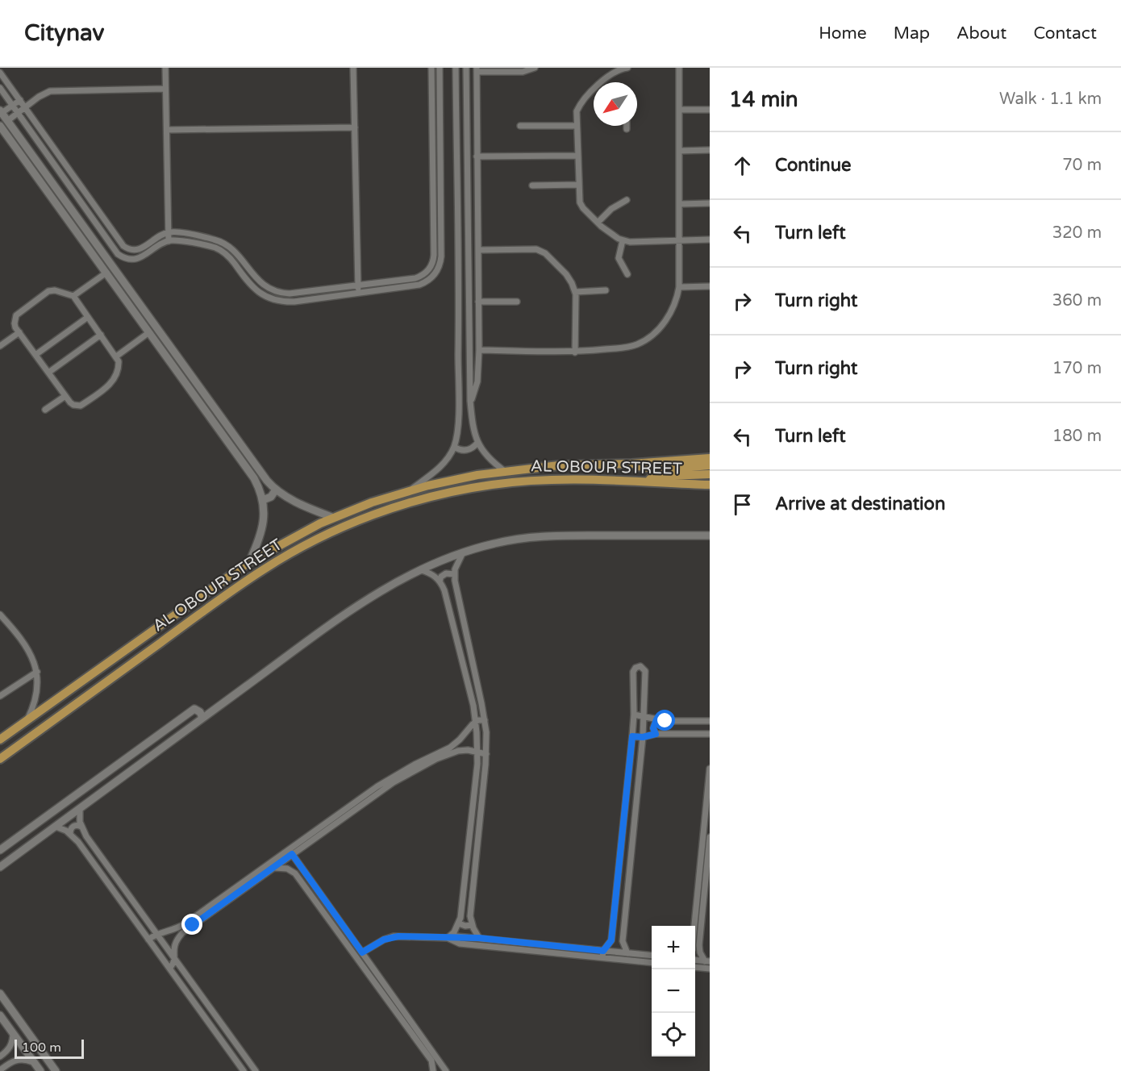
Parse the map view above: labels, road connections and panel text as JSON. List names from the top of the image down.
{
  "streets": {
    "main road": ["AL OBOUR STREET"]
  },
  "scale_bar": "100 m",
  "north": "bottom left",
  "page": {
    "header": "Citynav",
    "nav": [
      "Home",
      "Map",
      "About",
      "Contact"
    ],
    "heading": ["14 min", "Walk · 1.1 km"],
    "list": [
      ["Continue", "70 m"],
      ["Turn left", "320 m"],
      ["Turn right", "360 m"],
      ["Turn right", "170 m"],
      ["Turn left", "180 m"],
      "Arrive at destination"
    ],
    "map_buttons": ["+", "−"],
    "scale": "100 m"
  }
}
